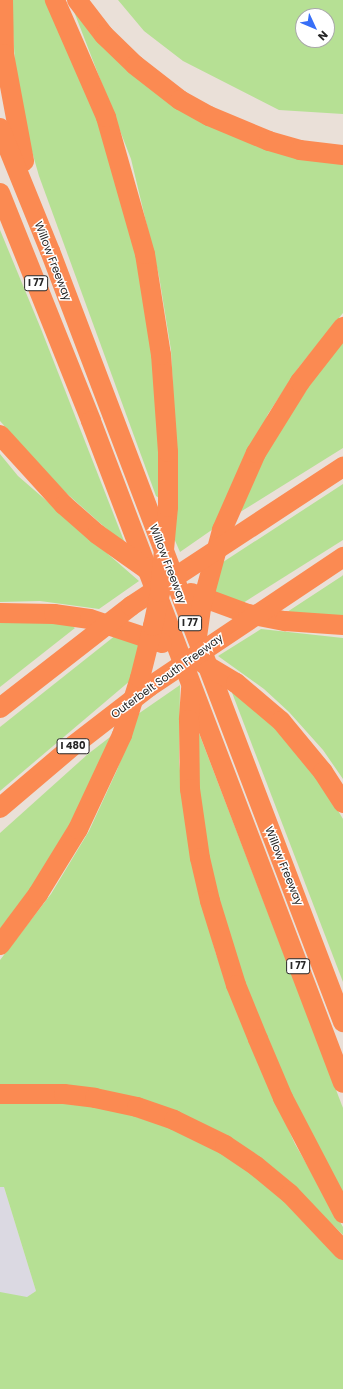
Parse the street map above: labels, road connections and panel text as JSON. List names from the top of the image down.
{
  "streets": {
    "highway": [
      "Willow Freeway",
      "I 77",
      "Outerbelt South Freeway",
      "I 480"
    ]
  },
  "north": "bottom right"
}
